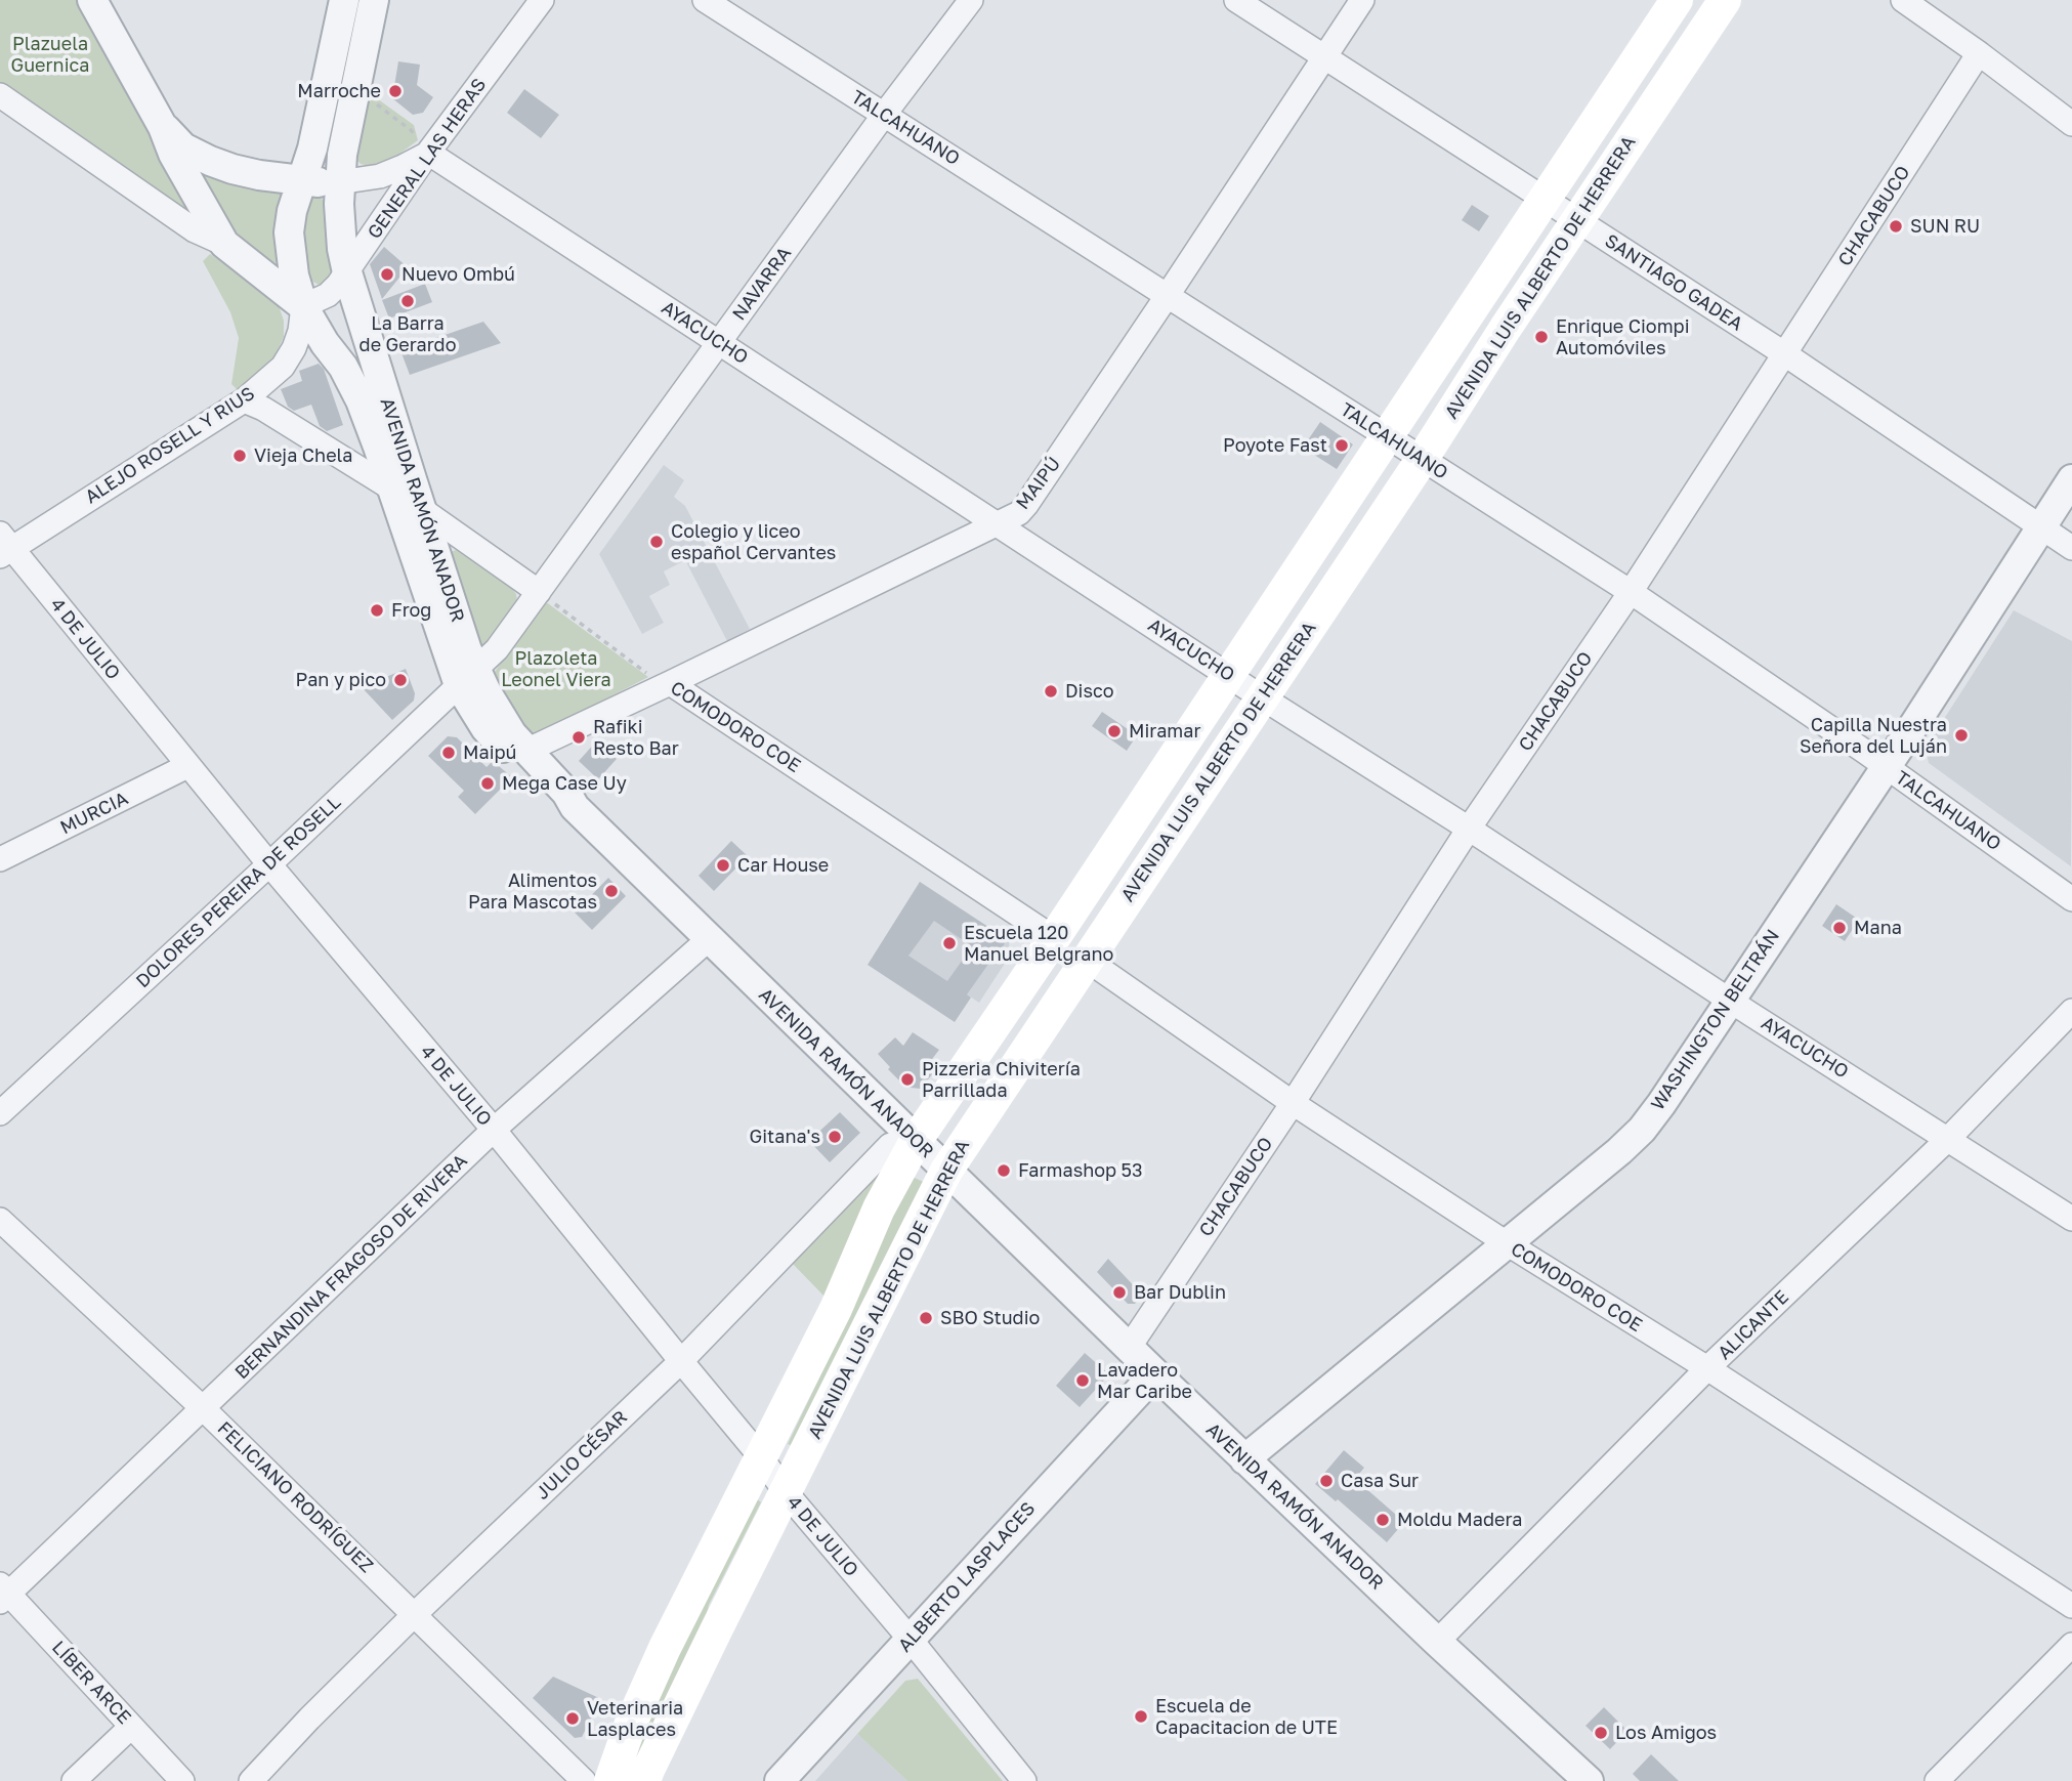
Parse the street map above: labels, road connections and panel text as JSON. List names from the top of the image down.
{
  "streets": {
    "main road": ["AVENIDA LUIS ALBERTO DE HERRERA"],
    "street": [
      "TALCAHUANO",
      "GENERAL LAS HERAS",
      "CHACABUCO",
      "SANTIAGO GADEA",
      "NAVARRA",
      "AYACUCHO",
      "ALEJO ROSELL Y RIUS",
      "MAIPÚ",
      "AVENIDA RAMÓN ANADOR",
      "4 DE JULIO",
      "COMODORO COE",
      "MURCIA",
      "DOLORES PEREIRA DE ROSELL",
      "WASHINGTON BELTRÁN",
      "BERNANDINA FRAGOSO DE RIVERA",
      "ALICANTE",
      "JULIO CÉSAR",
      "FELICIANO RODRÍGUEZ",
      "ALBERTO LASPLACES",
      "LÍBER ARCE"
    ]
  },
  "crossings": [
    ["TALCAHUANO", "CHACABUCO"],
    ["TALCAHUANO", "AVENIDA LUIS ALBERTO DE HERRERA"],
    ["TALCAHUANO", "NAVARRA"],
    ["TALCAHUANO", "MAIPÚ"],
    ["TALCAHUANO", "WASHINGTON BELTRÁN"],
    ["GENERAL LAS HERAS", "AYACUCHO"],
    ["GENERAL LAS HERAS", "ALEJO ROSELL Y RIUS"],
    ["GENERAL LAS HERAS", "AVENIDA RAMÓN ANADOR"],
    ["CHACABUCO", "SANTIAGO GADEA"],
    ["CHACABUCO", "AYACUCHO"],
    ["CHACABUCO", "AVENIDA RAMÓN ANADOR"],
    ["CHACABUCO", "COMODORO COE"],
    ["AVENIDA LUIS ALBERTO DE HERRERA", "SANTIAGO GADEA"],
    ["AVENIDA LUIS ALBERTO DE HERRERA", "AYACUCHO"],
    ["AVENIDA LUIS ALBERTO DE HERRERA", "AVENIDA RAMÓN ANADOR"],
    ["AVENIDA LUIS ALBERTO DE HERRERA", "4 DE JULIO"],
    ["AVENIDA LUIS ALBERTO DE HERRERA", "COMODORO COE"],
    ["SANTIAGO GADEA", "MAIPÚ"],
    ["SANTIAGO GADEA", "WASHINGTON BELTRÁN"],
    ["NAVARRA", "AYACUCHO"],
    ["NAVARRA", "AVENIDA RAMÓN ANADOR"],
    ["NAVARRA", "COMODORO COE"],
    ["NAVARRA", "DOLORES PEREIRA DE ROSELL"],
    ["AYACUCHO", "MAIPÚ"],
    ["AYACUCHO", "WASHINGTON BELTRÁN"],
    ["AYACUCHO", "ALICANTE"],
    ["ALEJO ROSELL Y RIUS", "AVENIDA RAMÓN ANADOR"],
    ["ALEJO ROSELL Y RIUS", "4 DE JULIO"],
    ["MAIPÚ", "AVENIDA RAMÓN ANADOR"],
    ["MAIPÚ", "COMODORO COE"],
    ["AVENIDA RAMÓN ANADOR", "DOLORES PEREIRA DE ROSELL"],
    ["AVENIDA RAMÓN ANADOR", "WASHINGTON BELTRÁN"],
    ["AVENIDA RAMÓN ANADOR", "BERNANDINA FRAGOSO DE RIVERA"],
    ["AVENIDA RAMÓN ANADOR", "ALICANTE"],
    ["AVENIDA RAMÓN ANADOR", "JULIO CÉSAR"],
    ["AVENIDA RAMÓN ANADOR", "ALBERTO LASPLACES"],
    ["4 DE JULIO", "MURCIA"],
    ["4 DE JULIO", "DOLORES PEREIRA DE ROSELL"],
    ["4 DE JULIO", "BERNANDINA FRAGOSO DE RIVERA"],
    ["4 DE JULIO", "JULIO CÉSAR"],
    ["4 DE JULIO", "ALBERTO LASPLACES"],
    ["COMODORO COE", "WASHINGTON BELTRÁN"],
    ["COMODORO COE", "ALICANTE"],
    ["BERNANDINA FRAGOSO DE RIVERA", "FELICIANO RODRÍGUEZ"],
    ["BERNANDINA FRAGOSO DE RIVERA", "LÍBER ARCE"],
    ["JULIO CÉSAR", "FELICIANO RODRÍGUEZ"]
  ],
  "parks": ["Plazuela Guernica", "Plazoleta Leonel Viera"],
  "places": [
    "Marroche",
    "SUN RU",
    "Nuevo Ombú",
    "La Barra de Gerardo",
    "Enrique Ciompi Automóviles",
    "Poyote Fast",
    "Vieja Chela",
    "Colegio y liceo español Cervantes",
    "Frog",
    "Pan y pico",
    "Disco",
    "Miramar",
    "Capilla Nuestra Señora del Luján",
    "Rafiki Resto Bar",
    "Maipú",
    "Mega Case Uy",
    "Car House",
    "Alimentos Para Mascotas",
    "Mana",
    "Escuela 120 Manuel Belgrano",
    "Pizzeria Chivitería Parrillada",
    "Gitana's",
    "Farmashop 53",
    "Bar Dublin",
    "SBO Studio",
    "Lavadero Mar Caribe",
    "Casa Sur",
    "Moldu Madera",
    "Escuela de Capacitacion de UTE",
    "Veterinaria Lasplaces",
    "Los Amigos"
  ]
}
